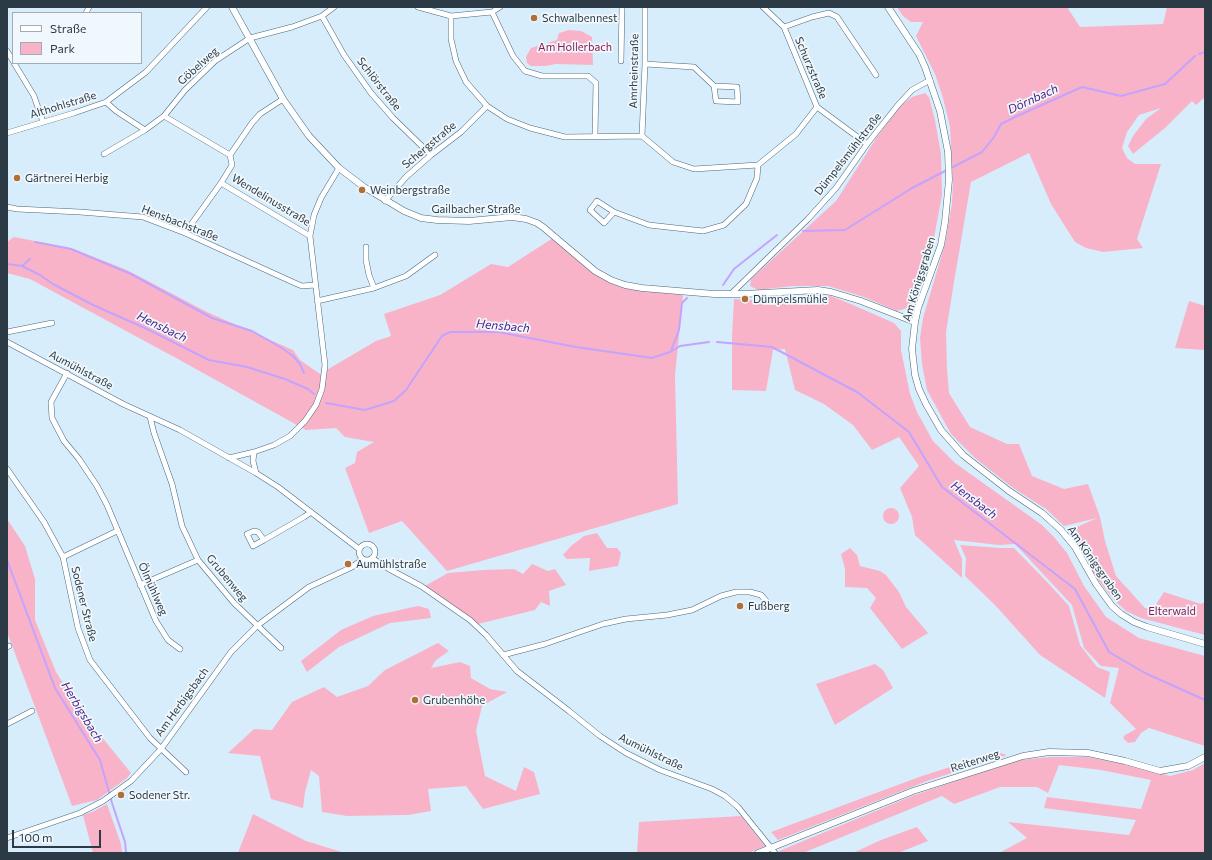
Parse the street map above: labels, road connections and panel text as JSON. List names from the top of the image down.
{
  "streets": {
    "street": [
      "Göbelweg",
      "Schurzstraße",
      "Amrheinstraße",
      "Schlörstraße",
      "Althohlstraße",
      "Schergstraße",
      "Dümpelsmühlstraße",
      "Wendelinusstraße",
      "Gailbacher Straße",
      "Hensbachstraße",
      "Am Königsgraben",
      "Aumühlstraße",
      "Grubenweg",
      "Ölmühlweg",
      "Sodener Straße",
      "Am Herbigsbach",
      "Reiterweg"
    ]
  },
  "crossings": [
    ["Göbelweg", "Schlörstraße"],
    ["Göbelweg", "Gailbacher Straße"],
    ["Schurzstraße", "Dümpelsmühlstraße"],
    ["Schlörstraße", "Schergstraße"],
    ["Schergstraße", "Gailbacher Straße"],
    ["Dümpelsmühlstraße", "Gailbacher Straße"],
    ["Dümpelsmühlstraße", "Am Königsgraben"],
    ["Gailbacher Straße", "Am Königsgraben"],
    ["Aumühlstraße", "Grubenweg"],
    ["Aumühlstraße", "Ölmühlweg"],
    ["Aumühlstraße", "Am Herbigsbach"],
    ["Aumühlstraße", "Reiterweg"],
    ["Grubenweg", "Am Herbigsbach"],
    ["Sodener Straße", "Am Herbigsbach"]
  ],
  "water": ["Dörnbach", "Hensbach", "Herbigsbach"],
  "parks": ["Am Hollerbach", "Elterwald"],
  "places": [
    "Schwalbennest",
    "Gärtnerei Herbig",
    "Weinbergstraße",
    "Dümpelsmühle",
    "Aumühlstraße",
    "Fußberg",
    "Grubenhöhe",
    "Sodener Str."
  ],
  "legend": ["Straße", "Park"],
  "scale_bar": "100 m"
}
